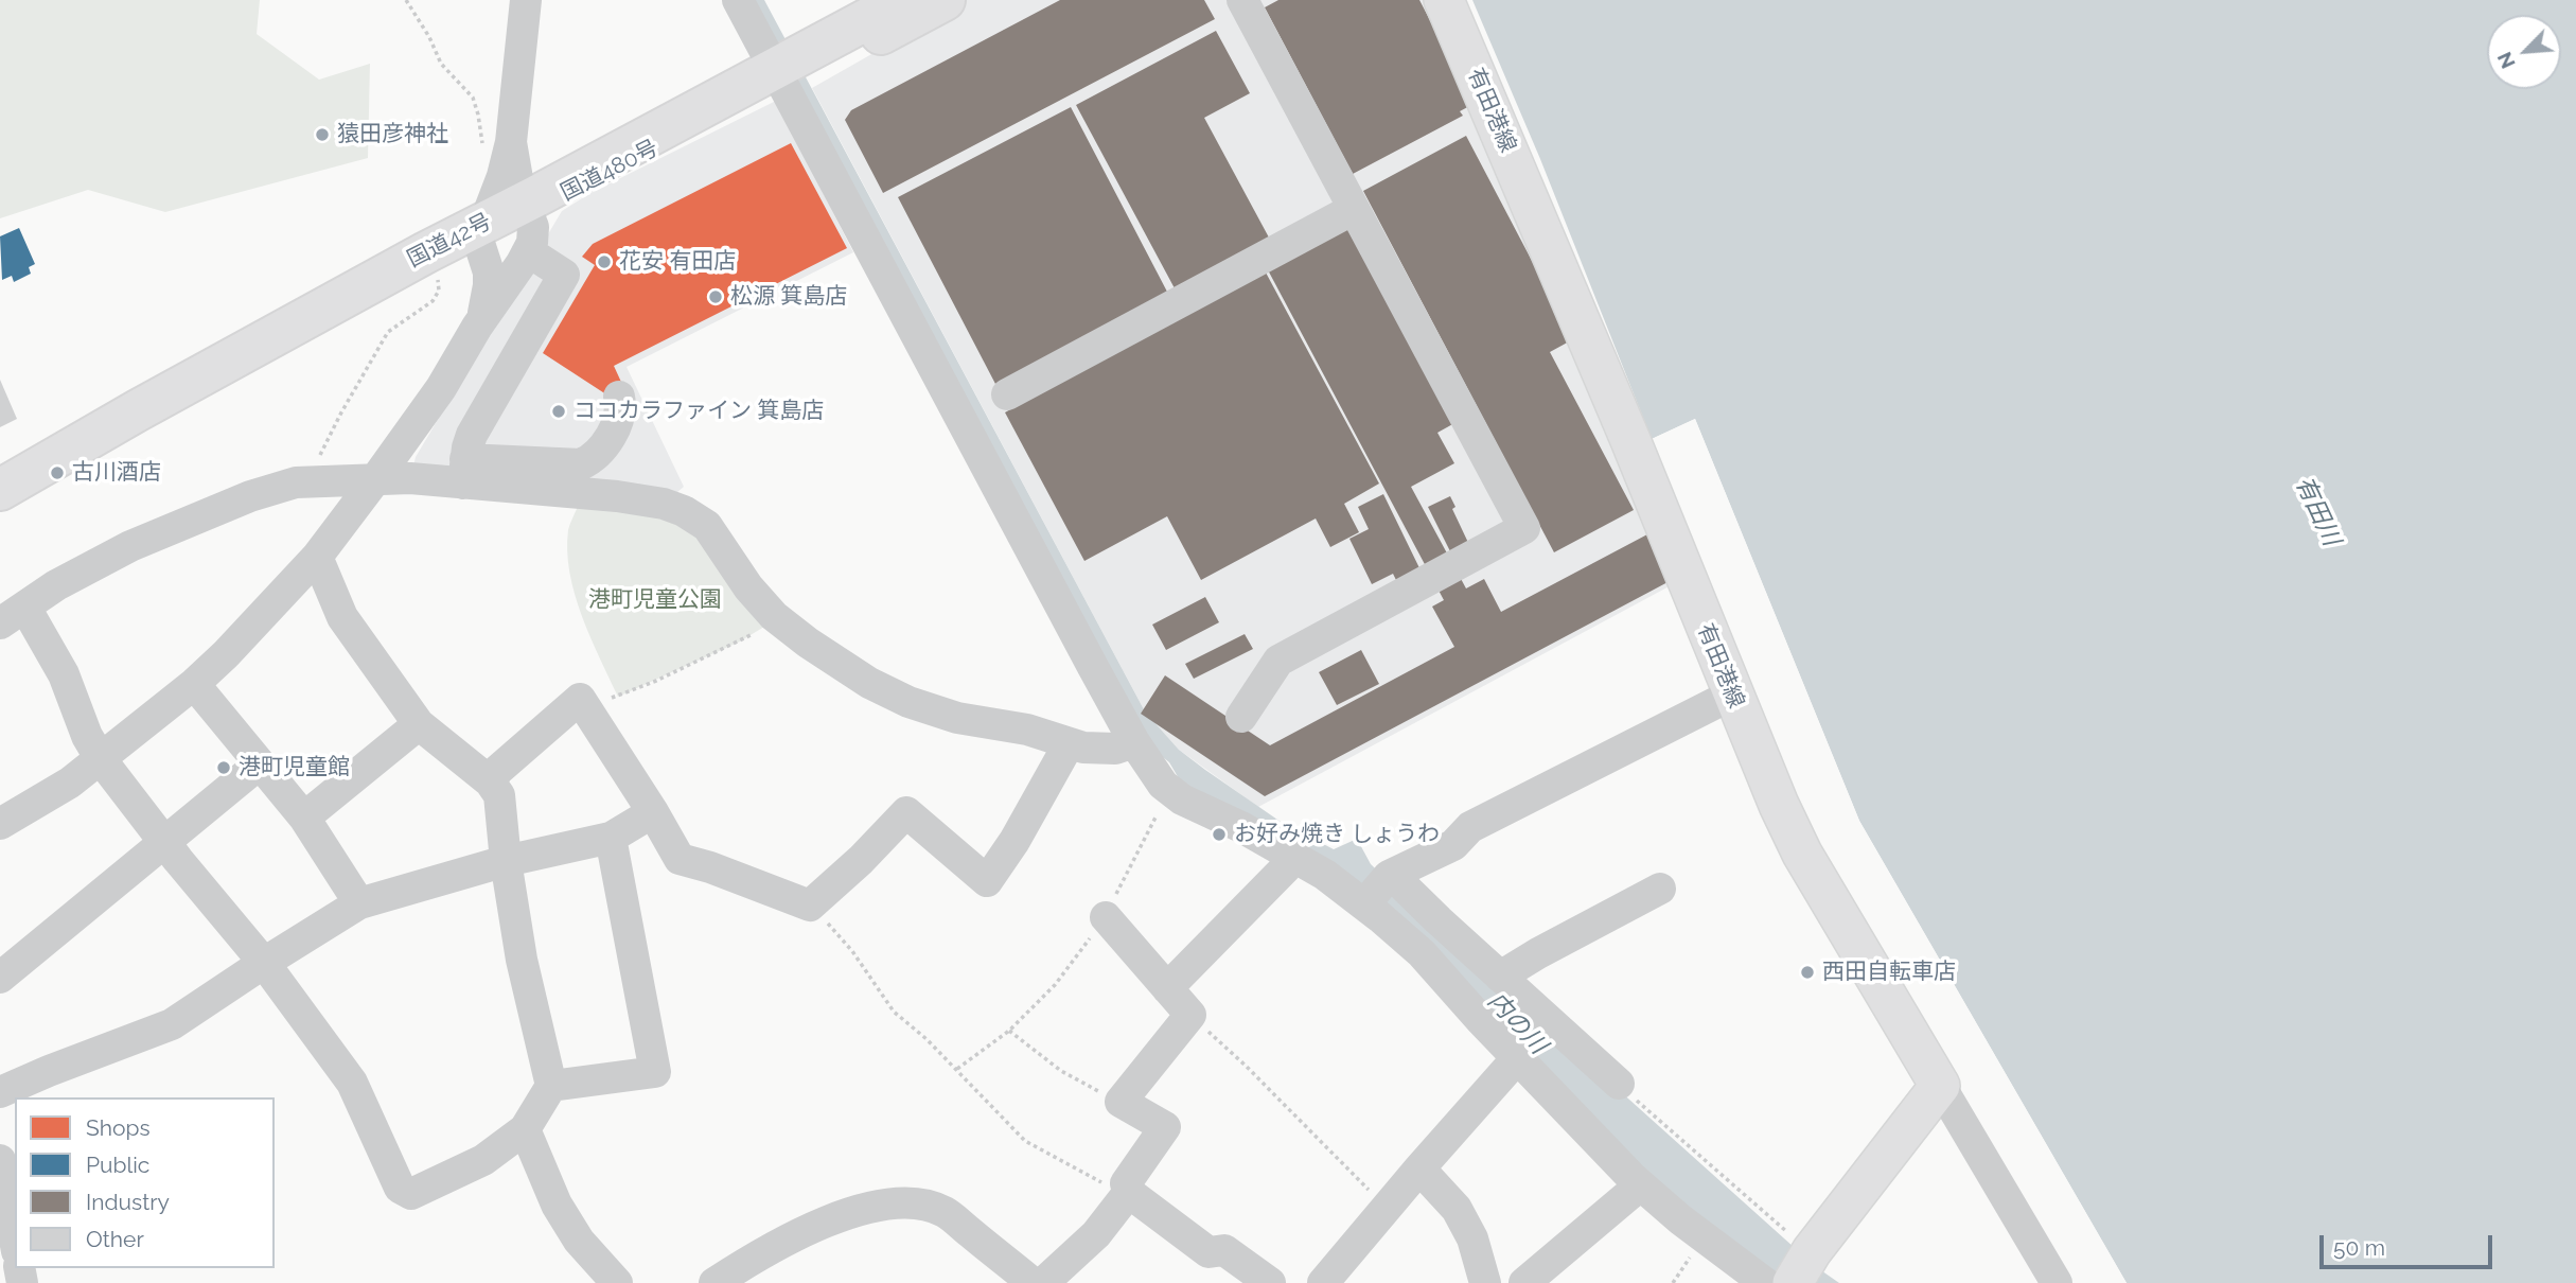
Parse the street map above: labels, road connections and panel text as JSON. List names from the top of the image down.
{
  "streets": {
    "highway": ["国道42号"],
    "main road": ["有田港線"]
  },
  "water": ["有田川", "内の川"],
  "parks": ["港町児童公園"],
  "places": [
    "猿田彦神社",
    "花安 有田店",
    "松源 箕島店",
    "ココカラファイン 箕島店",
    "古川酒店",
    "港町児童館",
    "お好み焼き しょうわ",
    "西田自転車店"
  ],
  "legend": [
    "Shops",
    "Public",
    "Industry",
    "Other"
  ],
  "scale_bar": "50 m",
  "north": "bottom left"
}
